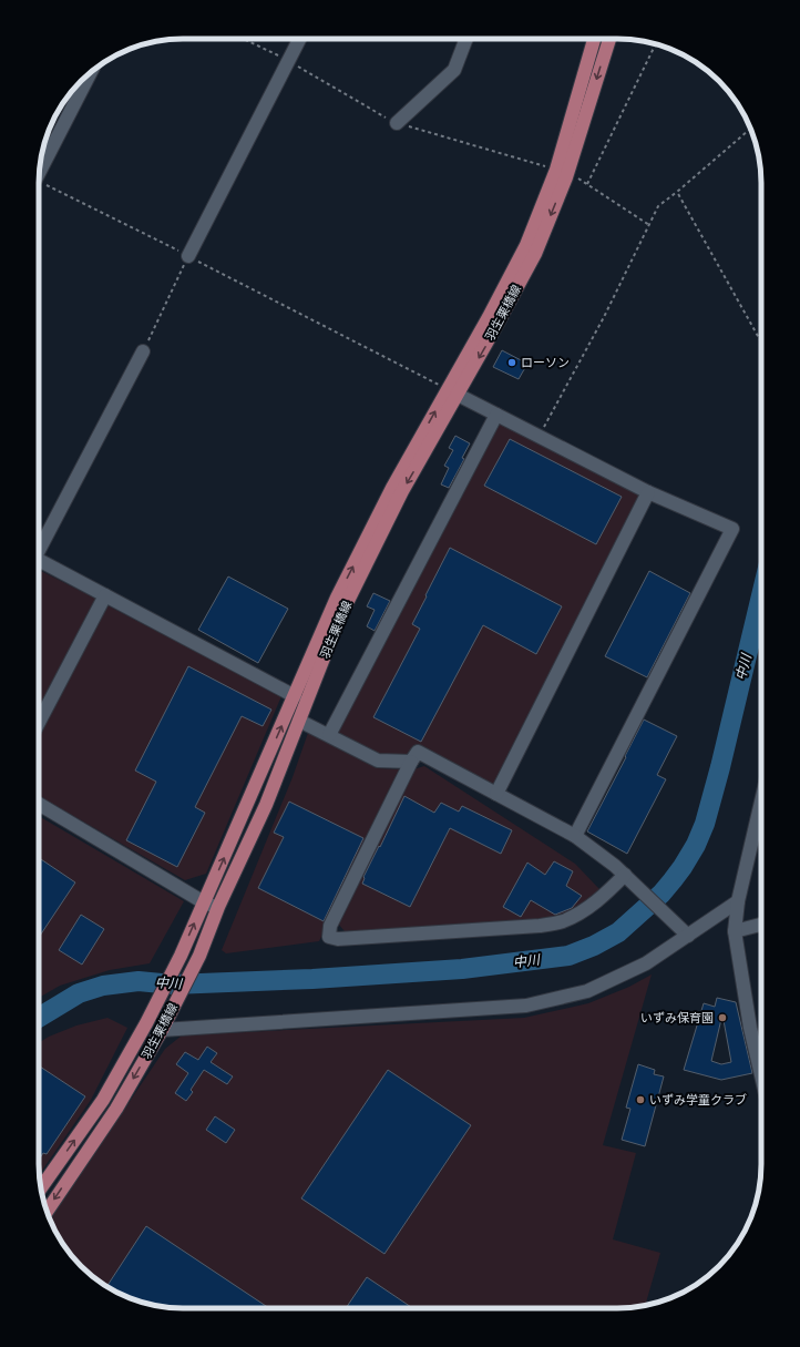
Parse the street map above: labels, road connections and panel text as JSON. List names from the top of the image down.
{
  "streets": {
    "main road": ["羽生栗橋線"]
  },
  "water": ["中川"],
  "places": ["ローソン", "いずみ保育園", "いずみ学童クラブ"]
}
